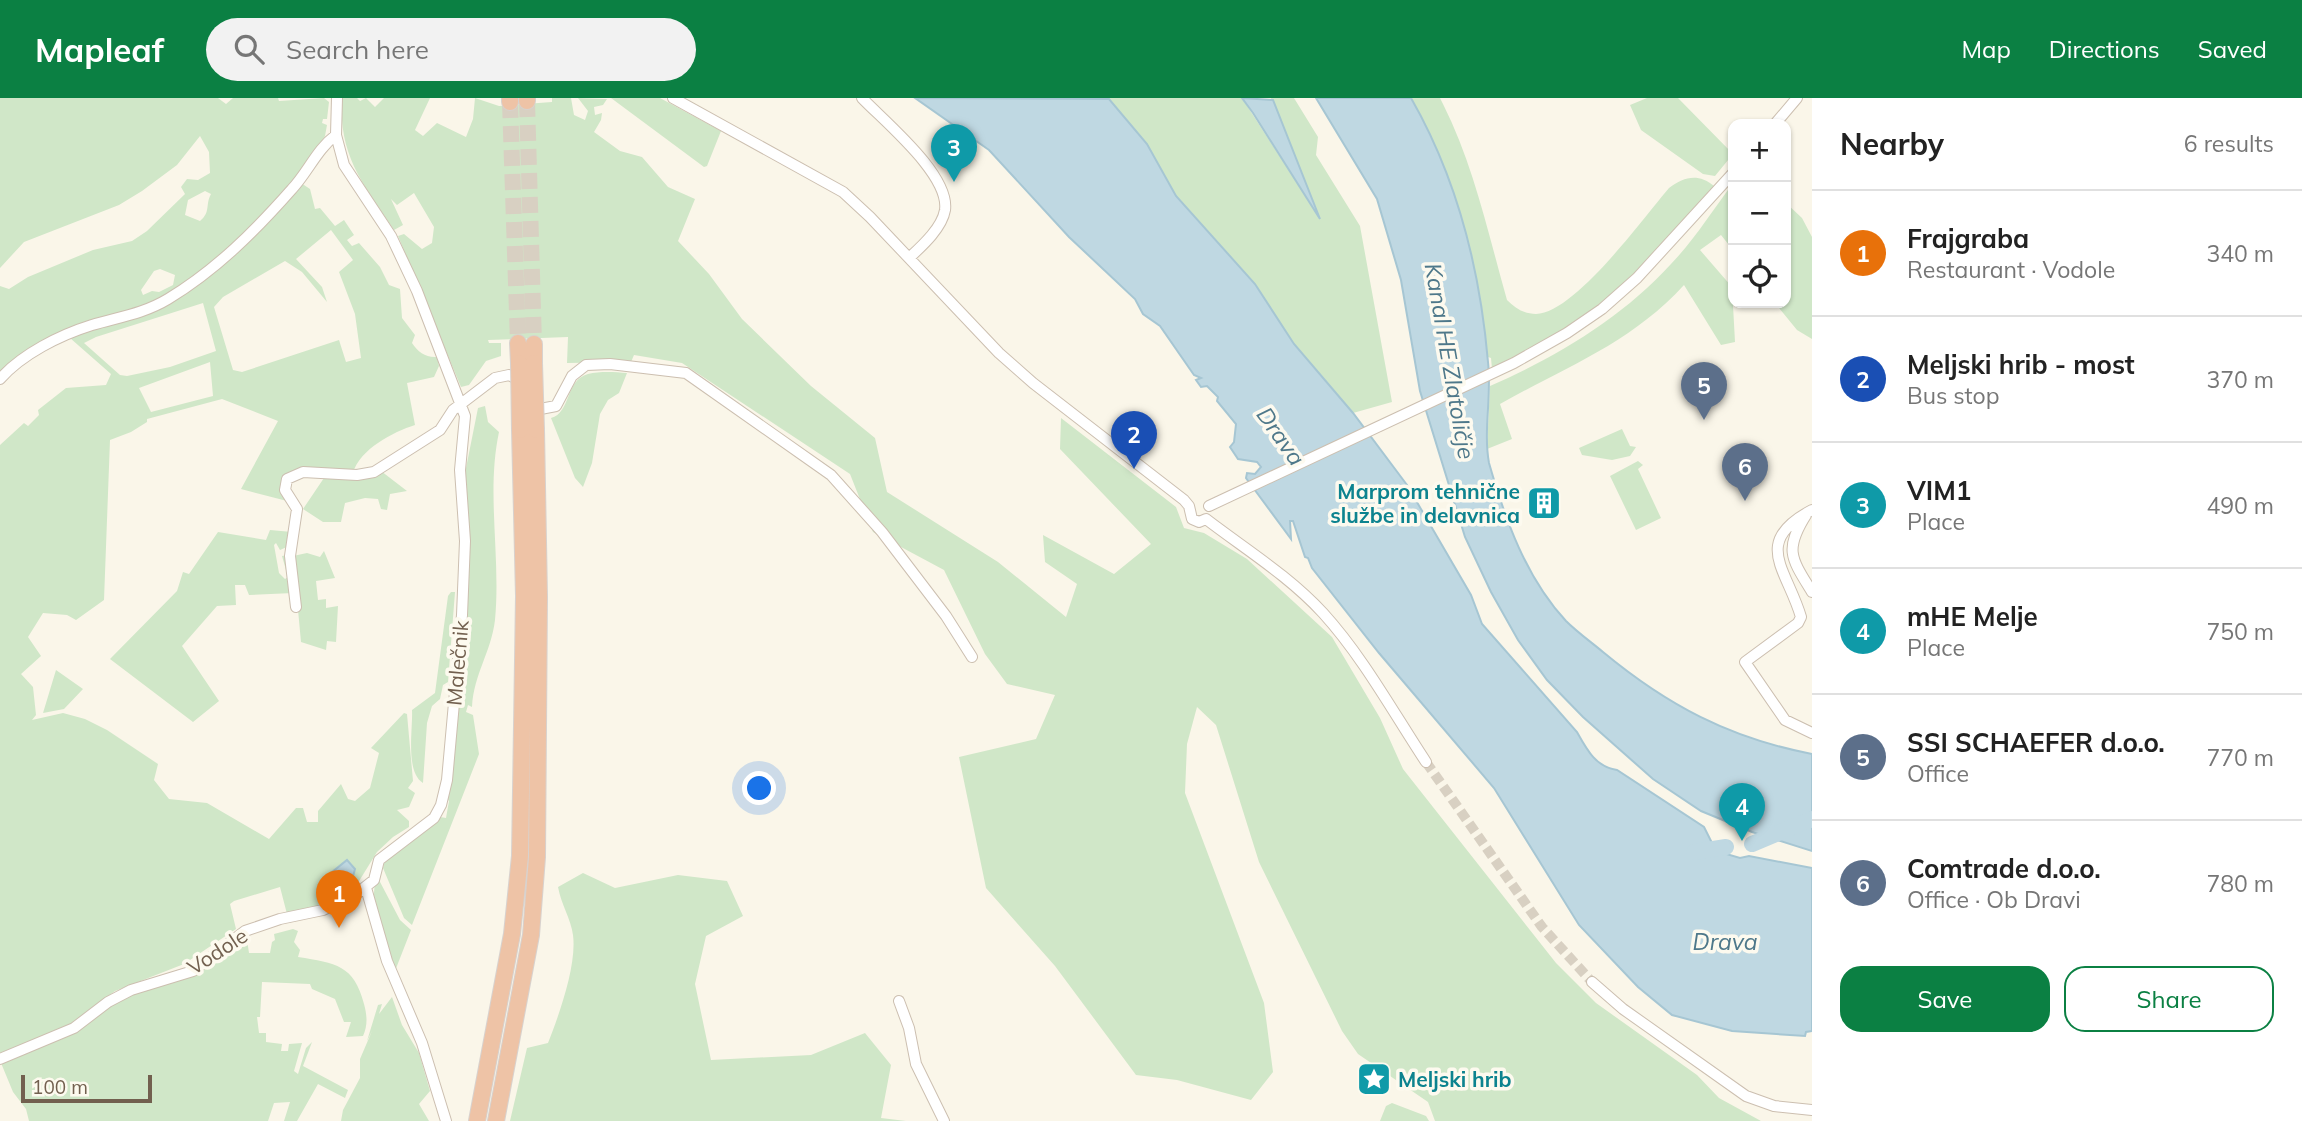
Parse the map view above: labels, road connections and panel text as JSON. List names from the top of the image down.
{
  "streets": {
    "street": ["Malečnik", "Vodole"]
  },
  "crossings": [
    ["Malečnik", "Vodole"]
  ],
  "water": ["Kanal HE Zlatoličje", "Drava"],
  "places": {
    "building": ["Marprom tehnične službe in delavnica"],
    "place": ["Meljski hrib"]
  },
  "scale_bar": "100 m",
  "page": {
    "header": "Mapleaf",
    "search": "Search here",
    "nav": ["Map", "Directions", "Saved"],
    "heading": ["Nearby", "6 results"],
    "map_buttons": ["+", "−"],
    "pins": [
      "3",
      "5",
      "2",
      "6",
      "4",
      "1"
    ],
    "list": [
      {
        "mark": "1",
        "name": "Frajgraba",
        "note": "Restaurant · Vodole",
        "value": "340 m"
      },
      {
        "mark": "2",
        "name": "Meljski hrib - most",
        "note": "Bus stop",
        "value": "370 m"
      },
      {
        "mark": "3",
        "name": "VIM1",
        "note": "Place",
        "value": "490 m"
      },
      {
        "mark": "4",
        "name": "mHE Melje",
        "note": "Place",
        "value": "750 m"
      },
      {
        "mark": "5",
        "name": "SSI SCHAEFER d.o.o.",
        "note": "Office",
        "value": "770 m"
      },
      {
        "mark": "6",
        "name": "Comtrade d.o.o.",
        "note": "Office · Ob Dravi",
        "value": "780 m"
      }
    ],
    "buttons": ["Save", "Share"],
    "scale": "100 m"
  }
}
